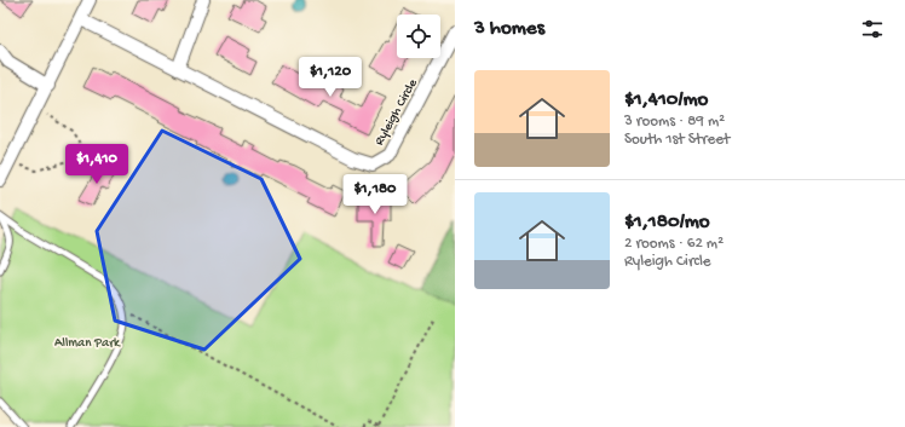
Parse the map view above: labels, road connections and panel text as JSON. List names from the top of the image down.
{
  "streets": {
    "street": ["Ryleigh Circle"]
  },
  "parks": ["Allman Park"],
  "page": {
    "heading": "3 homes",
    "price": ["$1,120", "$1,410", "$1,180"],
    "list": [
      {
        "name": "$1,410/mo",
        "note": "3 rooms · 89 m² · South 1st Street"
      },
      {
        "name": "$1,180/mo",
        "note": "2 rooms · 62 m² · Ryleigh Circle"
      }
    ]
  }
}
